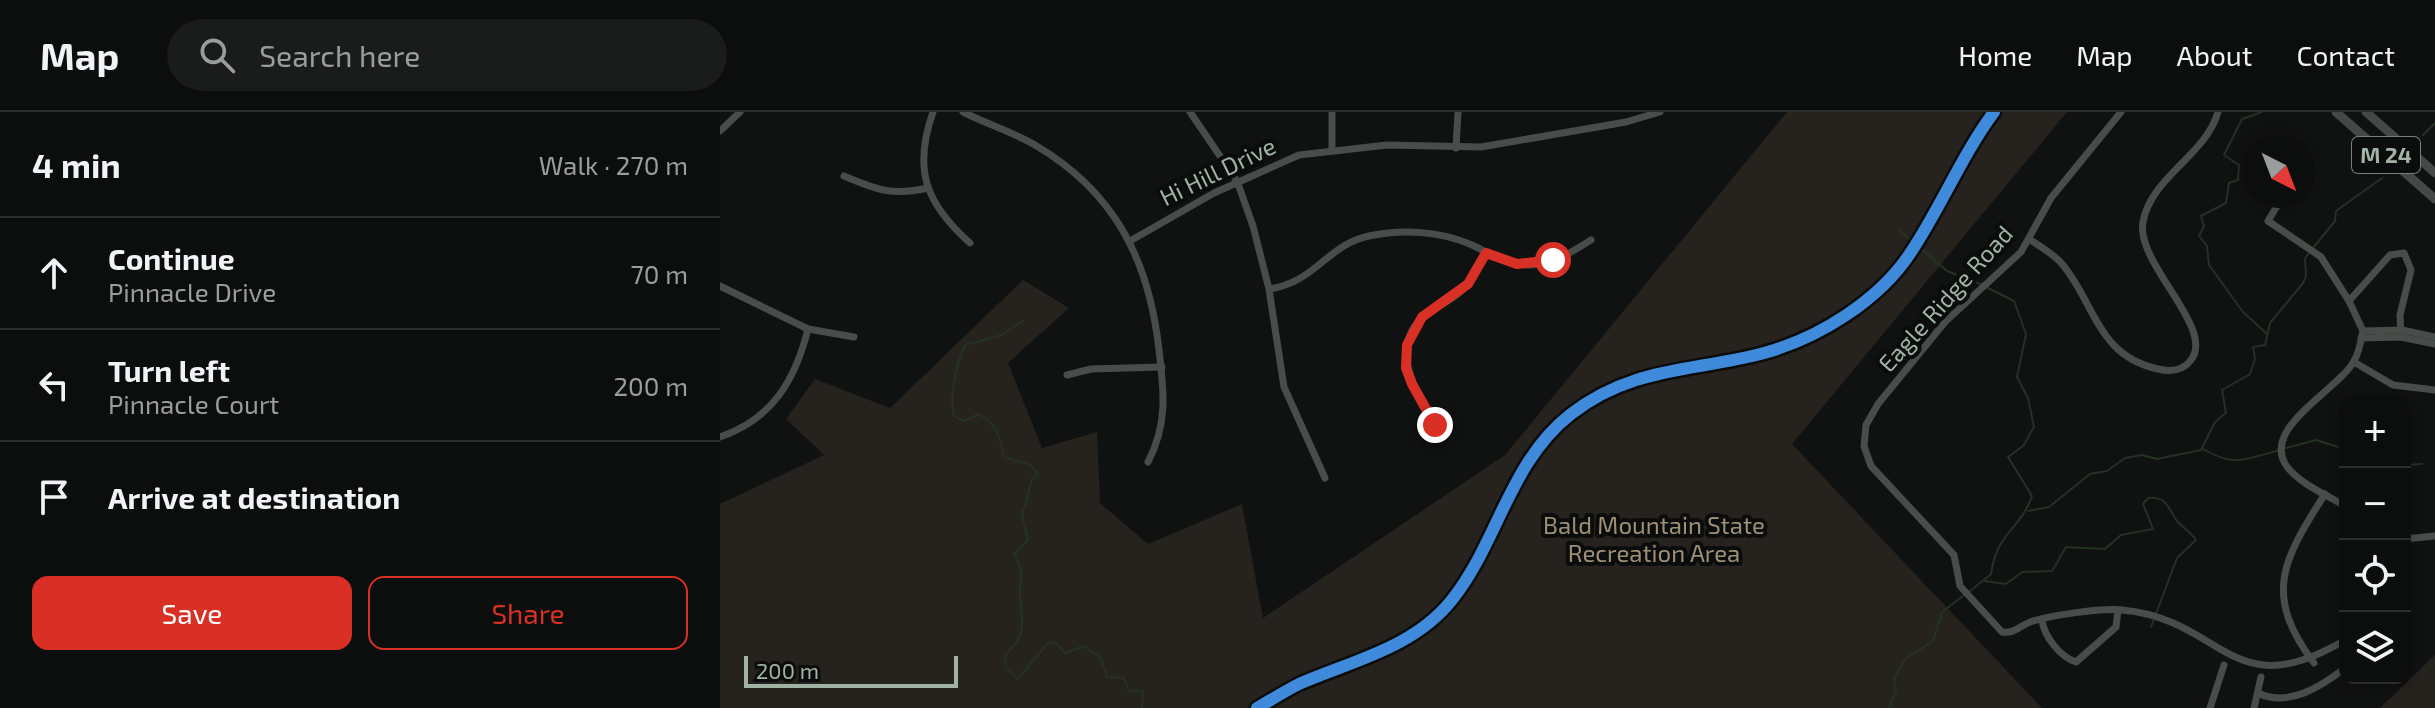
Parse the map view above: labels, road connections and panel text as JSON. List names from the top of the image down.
{
  "streets": {
    "main road": ["M 24"],
    "street": ["Hi Hill Drive", "Eagle Ridge Road"]
  },
  "parks": ["Bald Mountain State Recreation Area"],
  "scale_bar": "200 m",
  "north": "bottom right",
  "page": {
    "header": "Map",
    "search": "Search here",
    "nav": [
      "Home",
      "Map",
      "About",
      "Contact"
    ],
    "heading": ["4 min", "Walk · 270 m"],
    "list": [
      ["Continue", "Pinnacle Drive", "70 m"],
      ["Turn left", "Pinnacle Court", "200 m"],
      "Arrive at destination"
    ],
    "map_buttons": ["+", "−"],
    "buttons": ["Save", "Share"],
    "scale": "200 m"
  }
}
